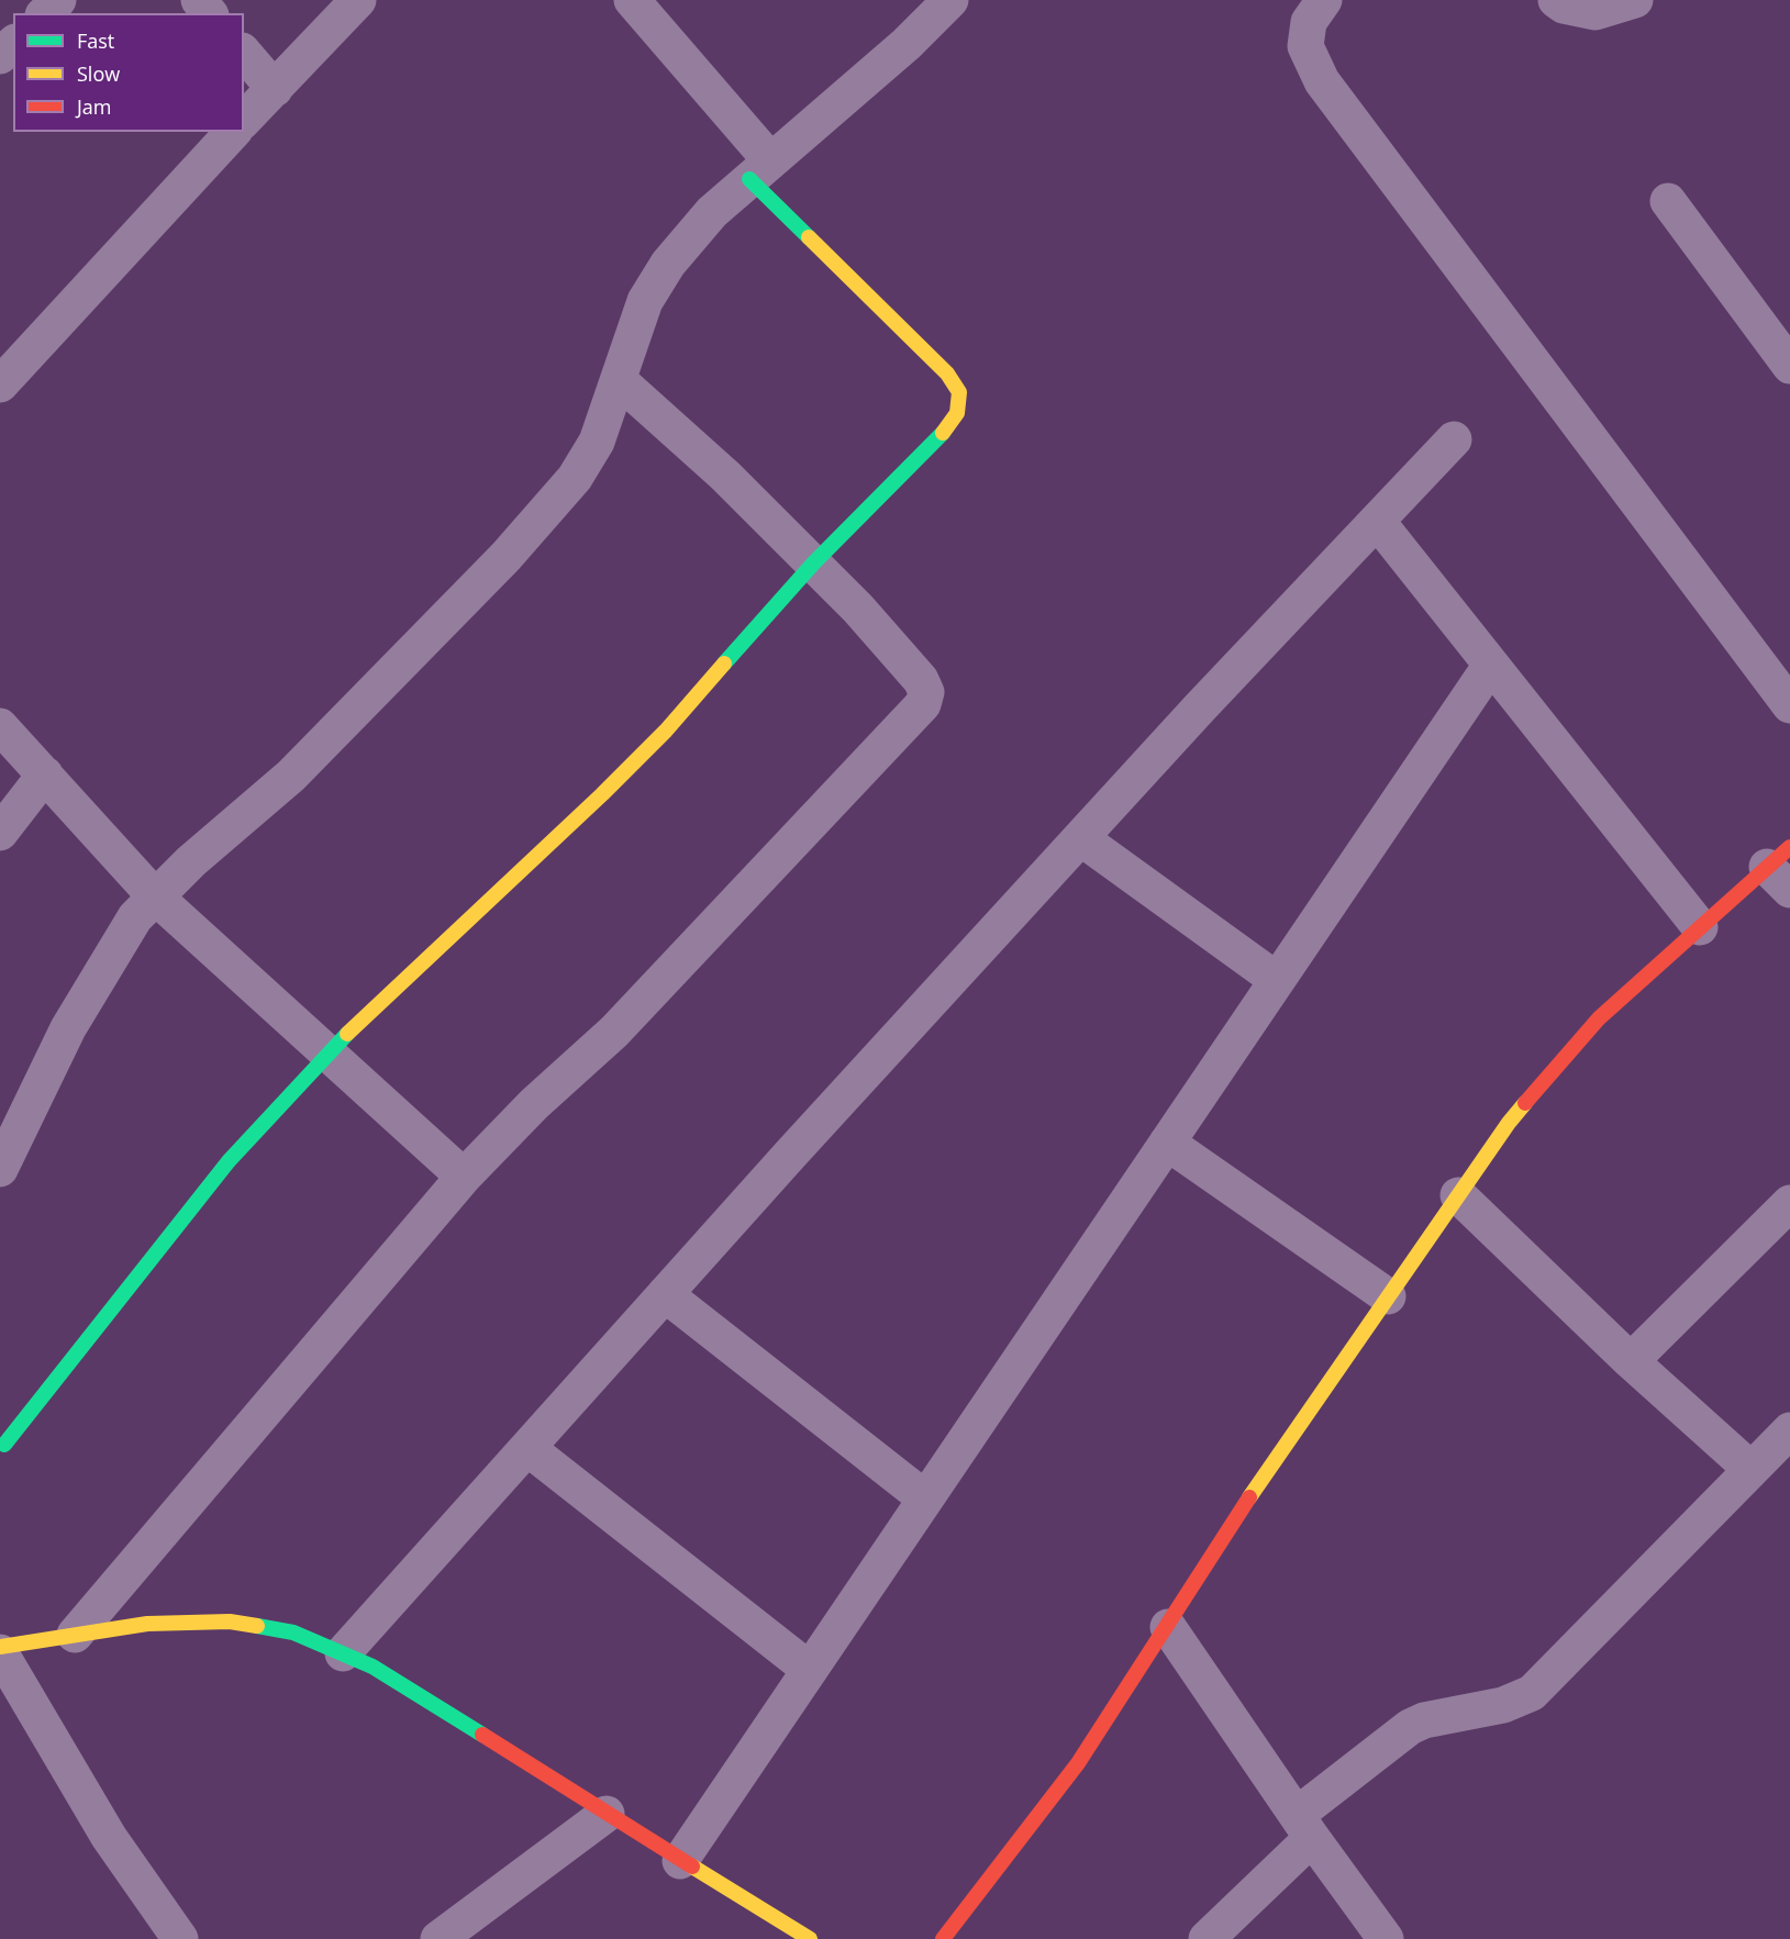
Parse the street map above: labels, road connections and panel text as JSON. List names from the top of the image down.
{
  "legend": ["Fast", "Slow", "Jam"]
}
